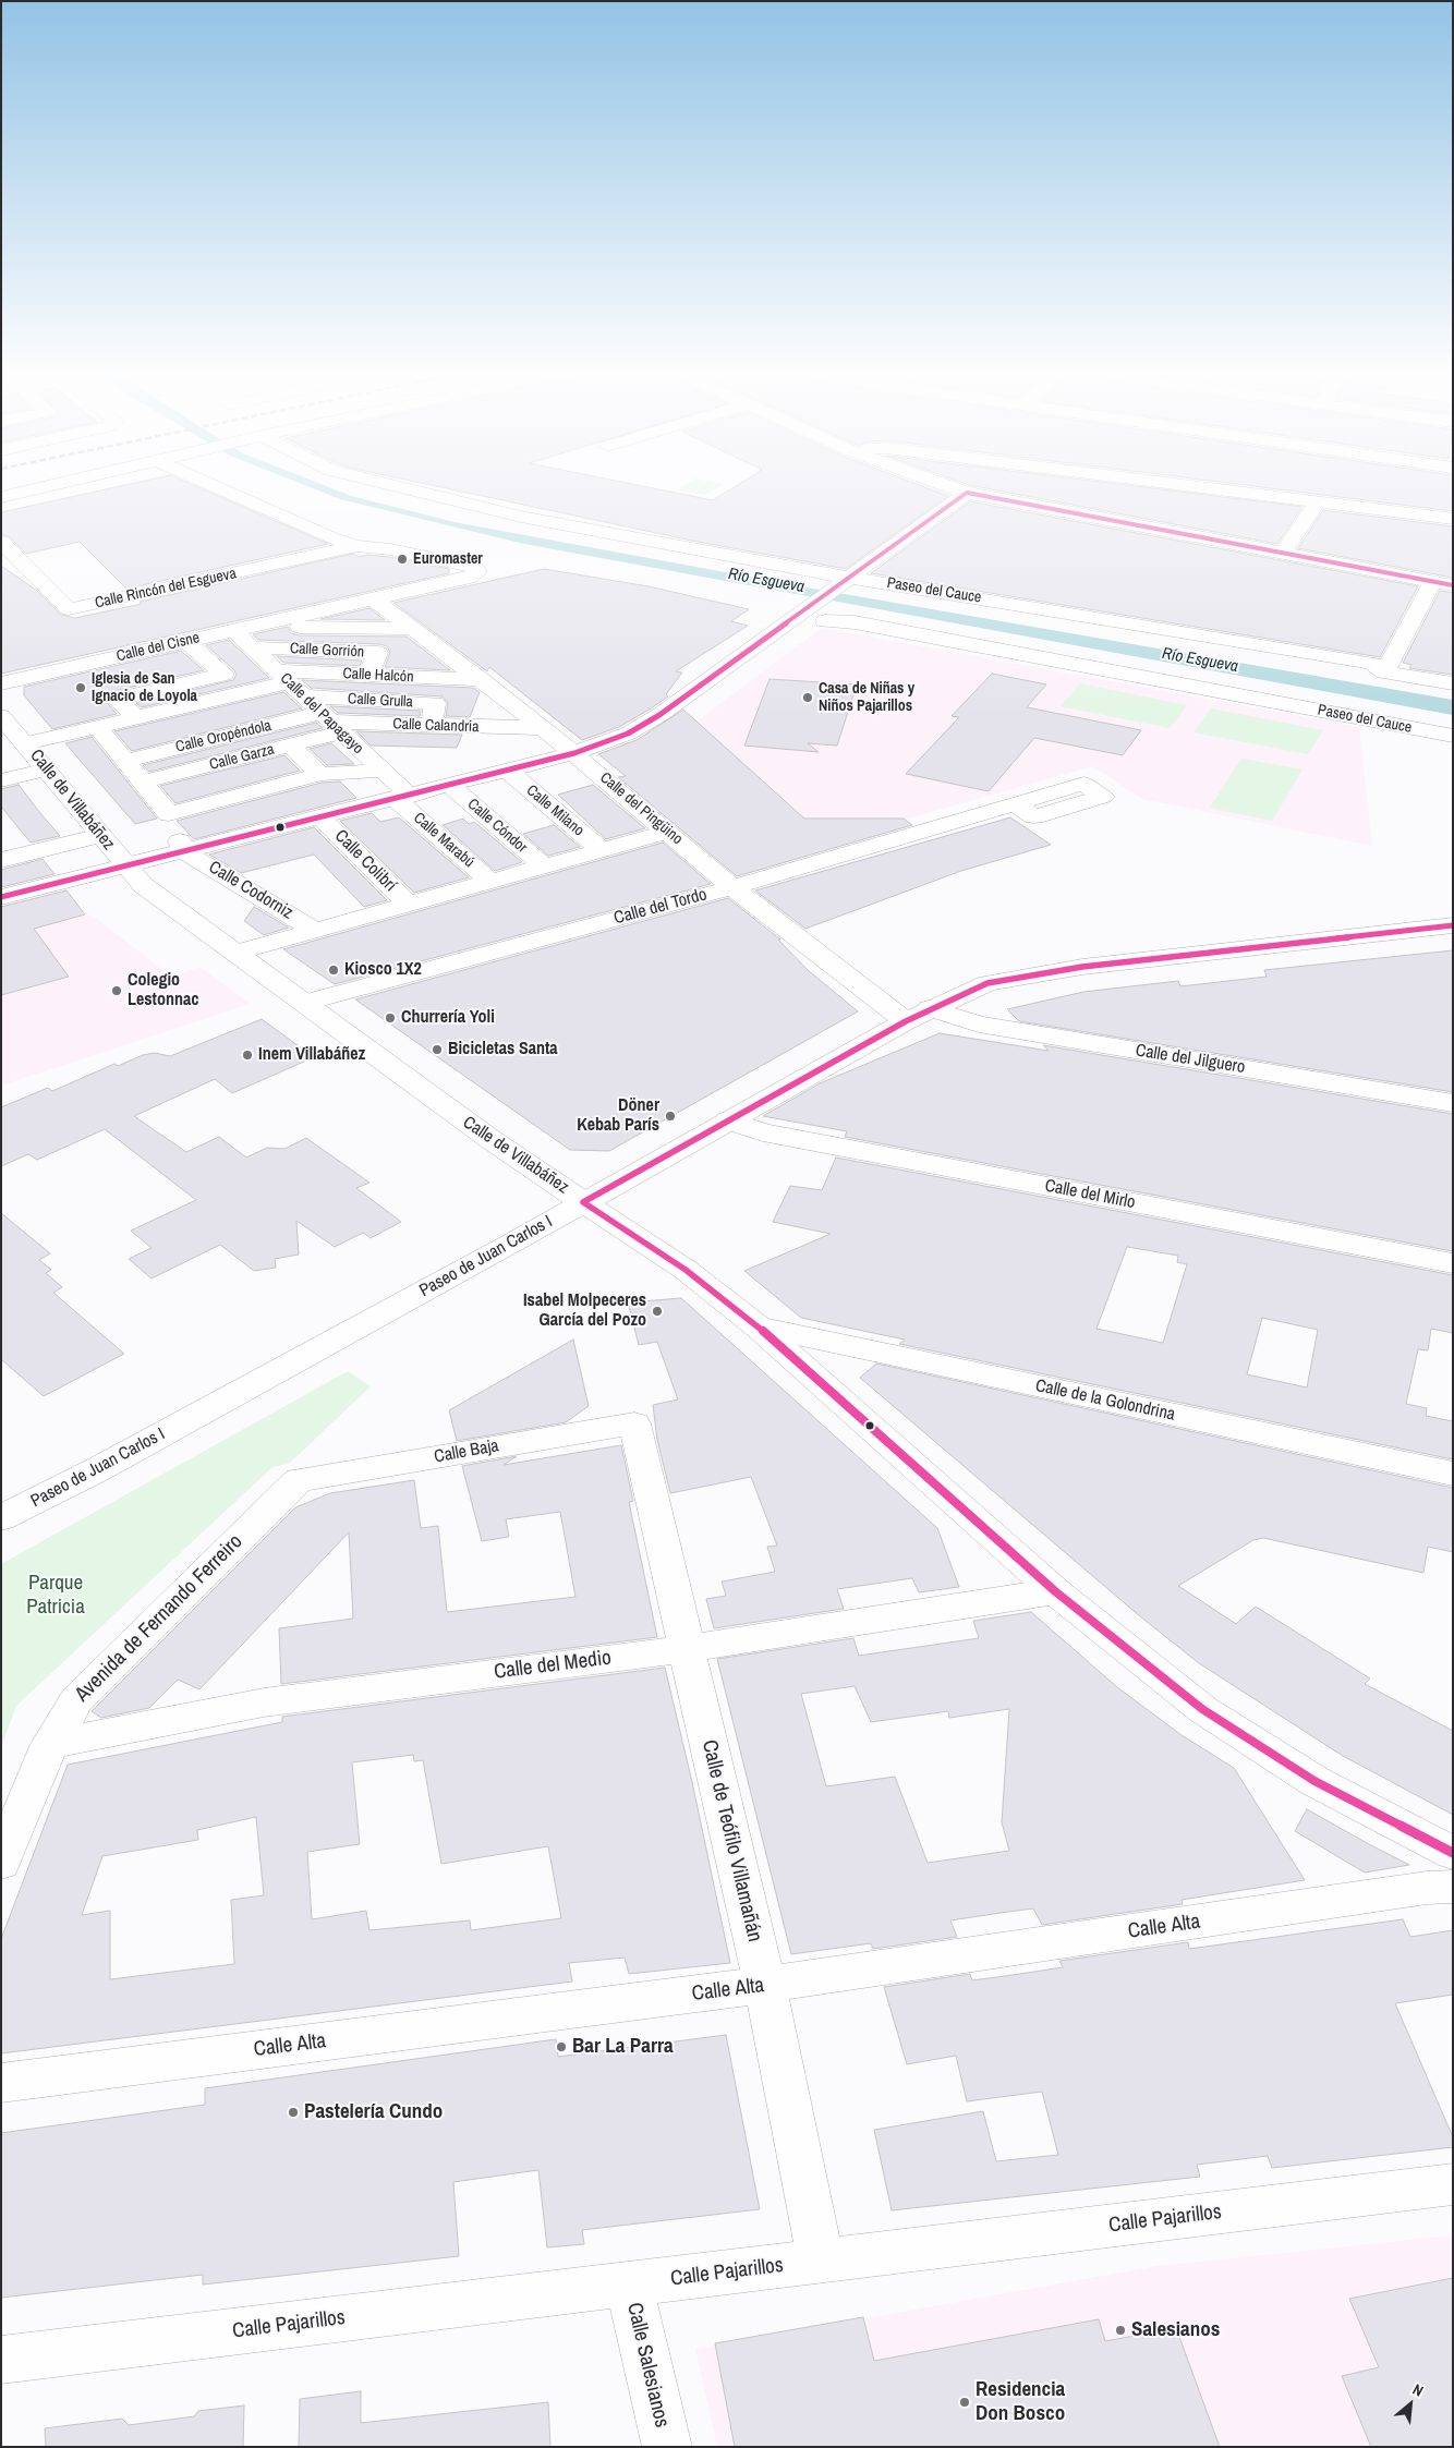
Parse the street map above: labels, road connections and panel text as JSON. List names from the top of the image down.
{
  "streets": {
    "street": [
      "Calle Rincón del Esgueva",
      "Paseo del Cauce",
      "Calle del Cisne",
      "Calle Gorrión",
      "Calle Halcón",
      "Calle Grulla",
      "Calle del Papagayo",
      "Calle Calandria",
      "Calle Oropéndola",
      "Calle Garza",
      "Calle de Villabáñez",
      "Calle del Pingüino",
      "Calle Milano",
      "Calle Cóndor",
      "Calle Marabú",
      "Calle Colibrí",
      "Calle Codorniz",
      "Calle del Tordo",
      "Calle del Jilguero",
      "Calle del Mirlo",
      "Paseo de Juan Carlos I",
      "Calle de la Golondrina",
      "Calle Baja",
      "Avenida de Fernando Ferreiro",
      "Calle del Medio",
      "Calle de Teófilo Villamañán",
      "Calle Alta",
      "Calle Pajarillos",
      "Calle Salesianos"
    ]
  },
  "crossings": [
    ["Calle Rincón del Esgueva", "Calle del Cisne"],
    ["Calle del Cisne", "Calle Gorrión"],
    ["Calle del Cisne", "Calle del Papagayo"],
    ["Calle del Cisne", "Calle del Pingüino"],
    ["Calle Gorrión", "Calle Halcón"],
    ["Calle Gorrión", "Calle del Papagayo"],
    ["Calle Halcón", "Calle del Papagayo"],
    ["Calle Halcón", "Calle del Pingüino"],
    ["Calle Grulla", "Calle del Papagayo"],
    ["Calle Grulla", "Calle Calandria"],
    ["Calle del Papagayo", "Calle Calandria"],
    ["Calle del Papagayo", "Calle Oropéndola"],
    ["Calle del Papagayo", "Calle Garza"],
    ["Calle del Papagayo", "Calle Marabú"],
    ["Calle Calandria", "Calle Oropéndola"],
    ["Calle Calandria", "Calle Garza"],
    ["Calle Calandria", "Calle del Pingüino"],
    ["Calle Oropéndola", "Calle Garza"],
    ["Calle de Villabáñez", "Calle del Tordo"],
    ["Calle de Villabáñez", "Paseo de Juan Carlos I"],
    ["Calle de Villabáñez", "Calle de la Golondrina"],
    ["Calle de Villabáñez", "Calle del Medio"],
    ["Calle del Pingüino", "Calle del Tordo"],
    ["Calle del Pingüino", "Paseo de Juan Carlos I"],
    ["Calle del Jilguero", "Paseo de Juan Carlos I"],
    ["Calle del Mirlo", "Paseo de Juan Carlos I"],
    ["Calle Baja", "Avenida de Fernando Ferreiro"],
    ["Calle Baja", "Calle de Teófilo Villamañán"],
    ["Avenida de Fernando Ferreiro", "Calle del Medio"],
    ["Calle del Medio", "Calle de Teófilo Villamañán"],
    ["Calle de Teófilo Villamañán", "Calle Alta"],
    ["Calle de Teófilo Villamañán", "Calle Pajarillos"],
    ["Calle Pajarillos", "Calle Salesianos"]
  ],
  "water": ["Río Esgueva"],
  "parks": ["Parque Patricia"],
  "places": [
    "Euromaster",
    "Iglesia de San Ignacio de Loyola",
    "Casa de Niñas y Niños Pajarillos",
    "Kiosco 1X2",
    "Colegio Lestonnac",
    "Churrería Yoli",
    "Bicicletas Santa",
    "Inem Villabáñez",
    "Döner Kebab París",
    "Isabel Molpeceres García del Pozo",
    "Bar La Parra",
    "Pastelería Cundo",
    "Salesianos",
    "Residencia Don Bosco"
  ],
  "north": "top right"
}
